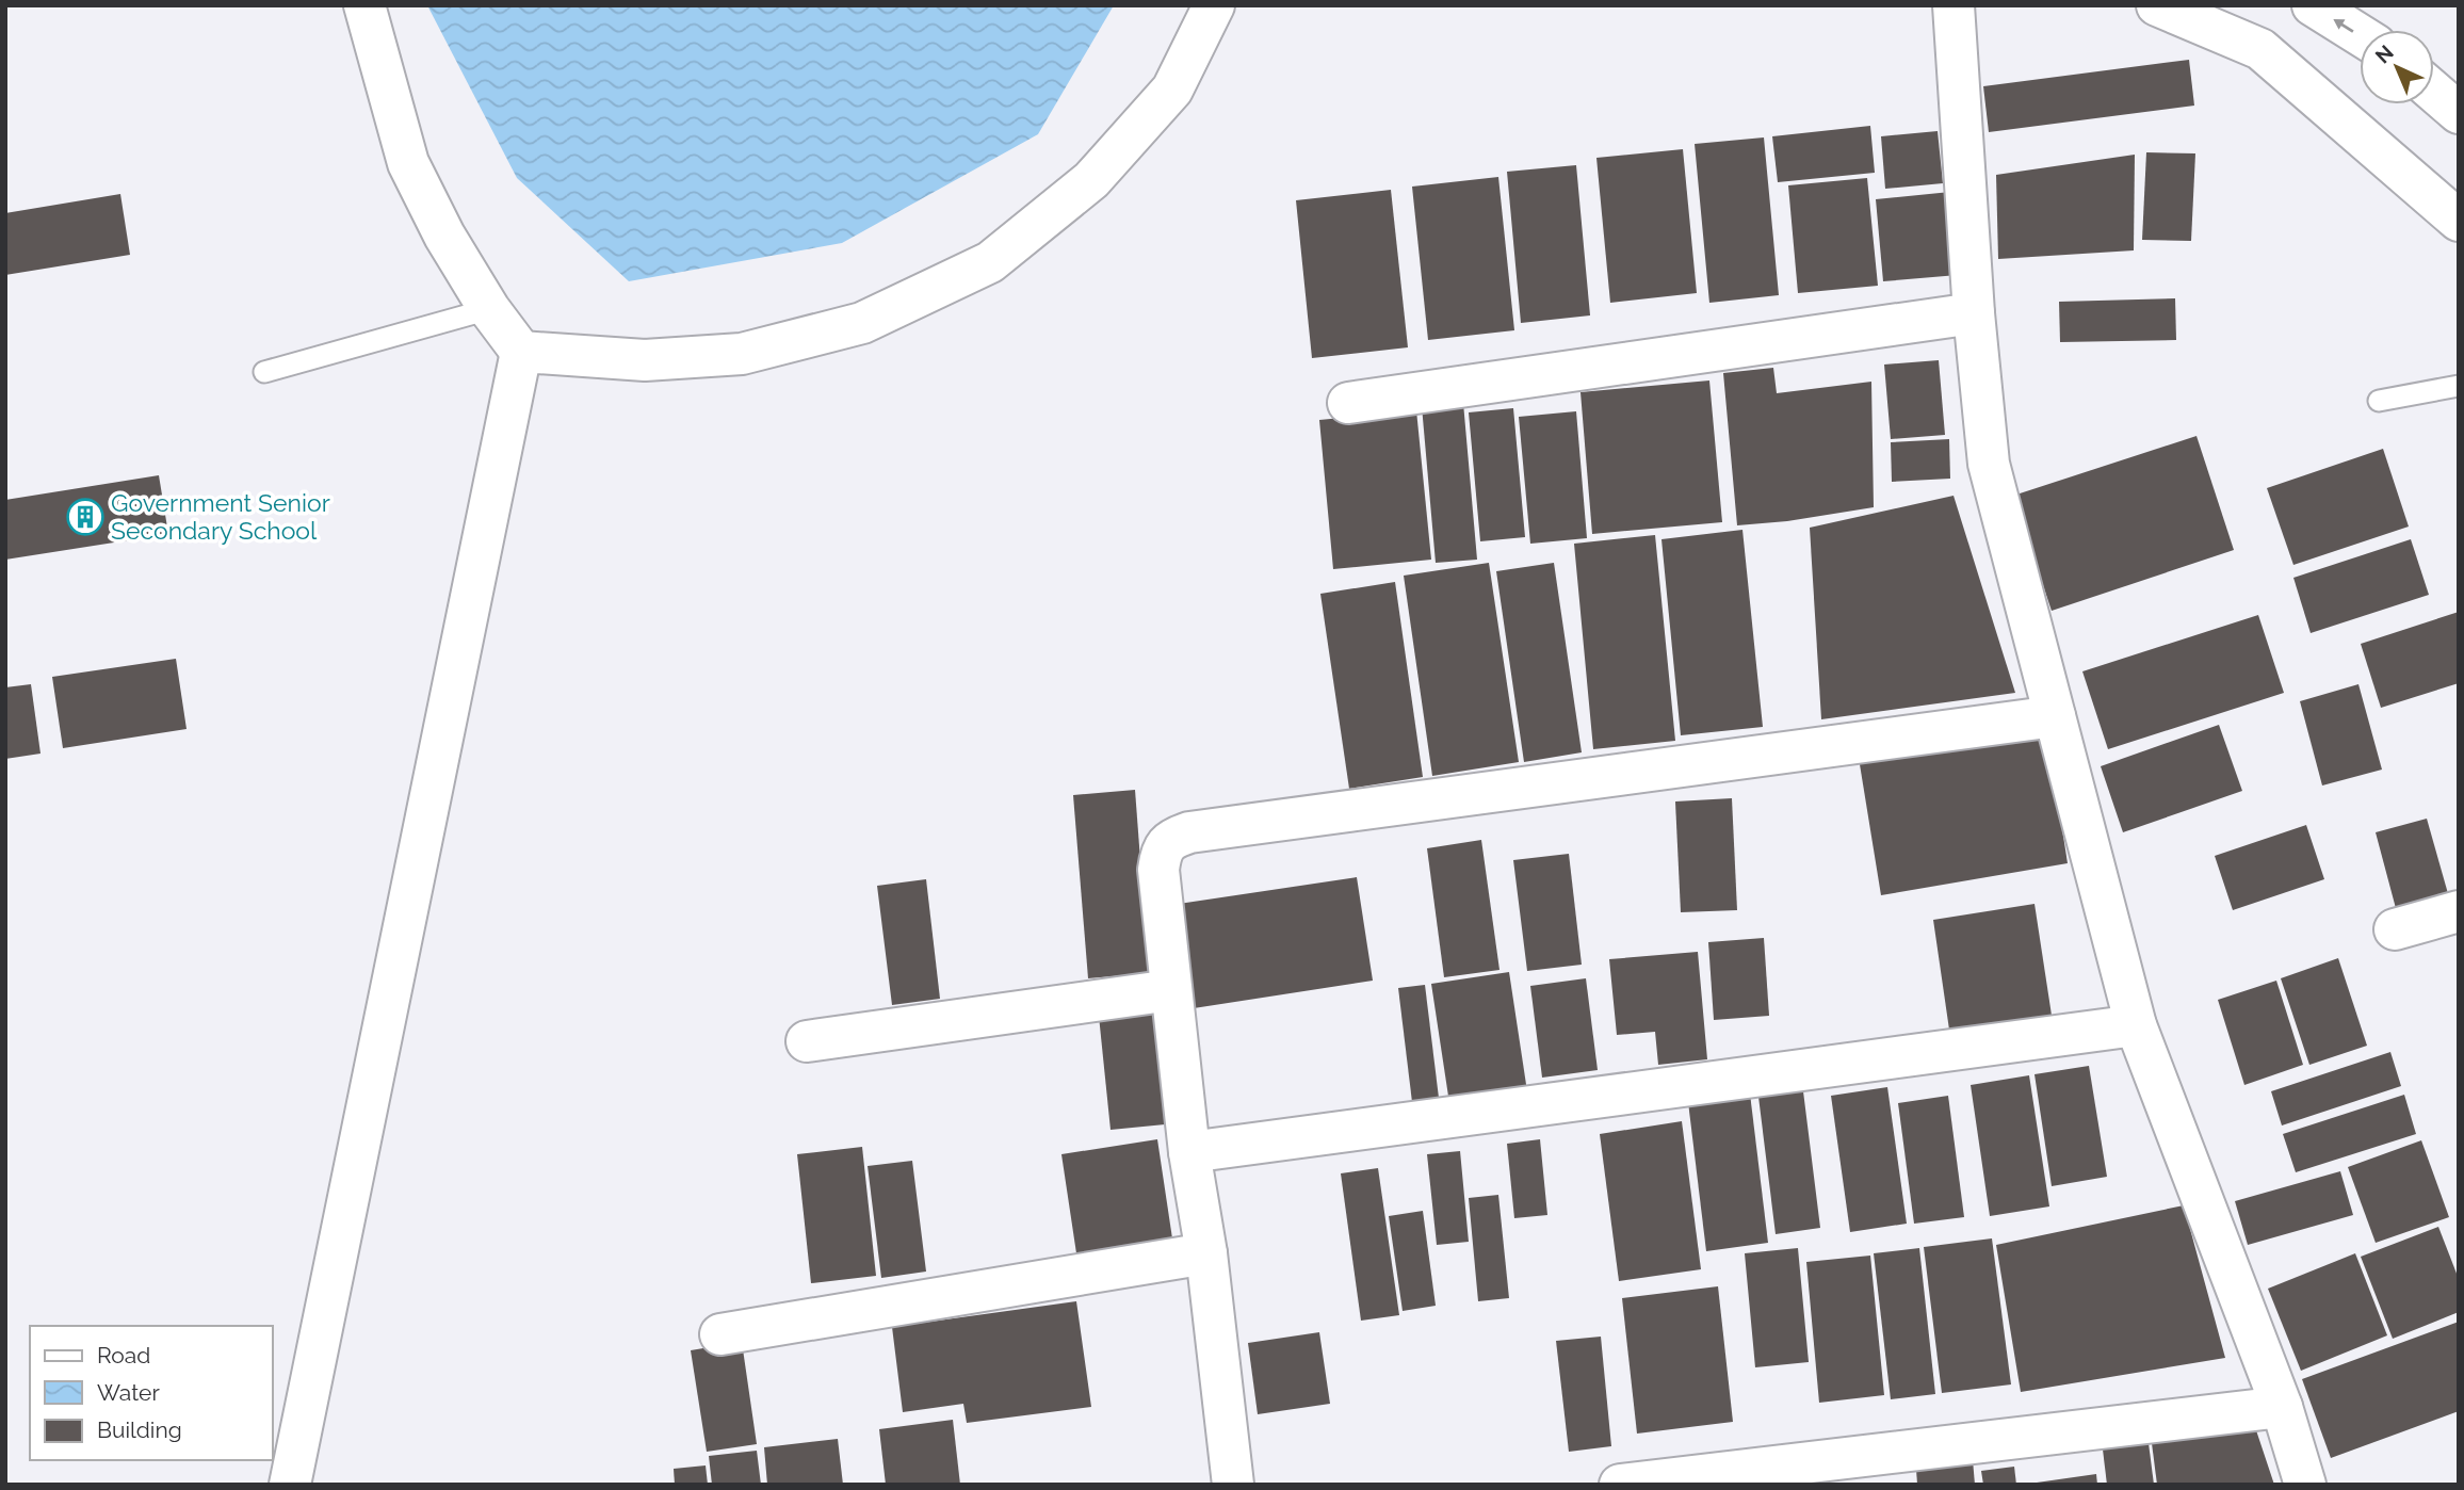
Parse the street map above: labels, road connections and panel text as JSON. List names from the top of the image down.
{
  "places": {
    "building": ["Government Senior Secondary School"]
  },
  "legend": ["Road", "Water", "Building"],
  "north": "top left"
}
